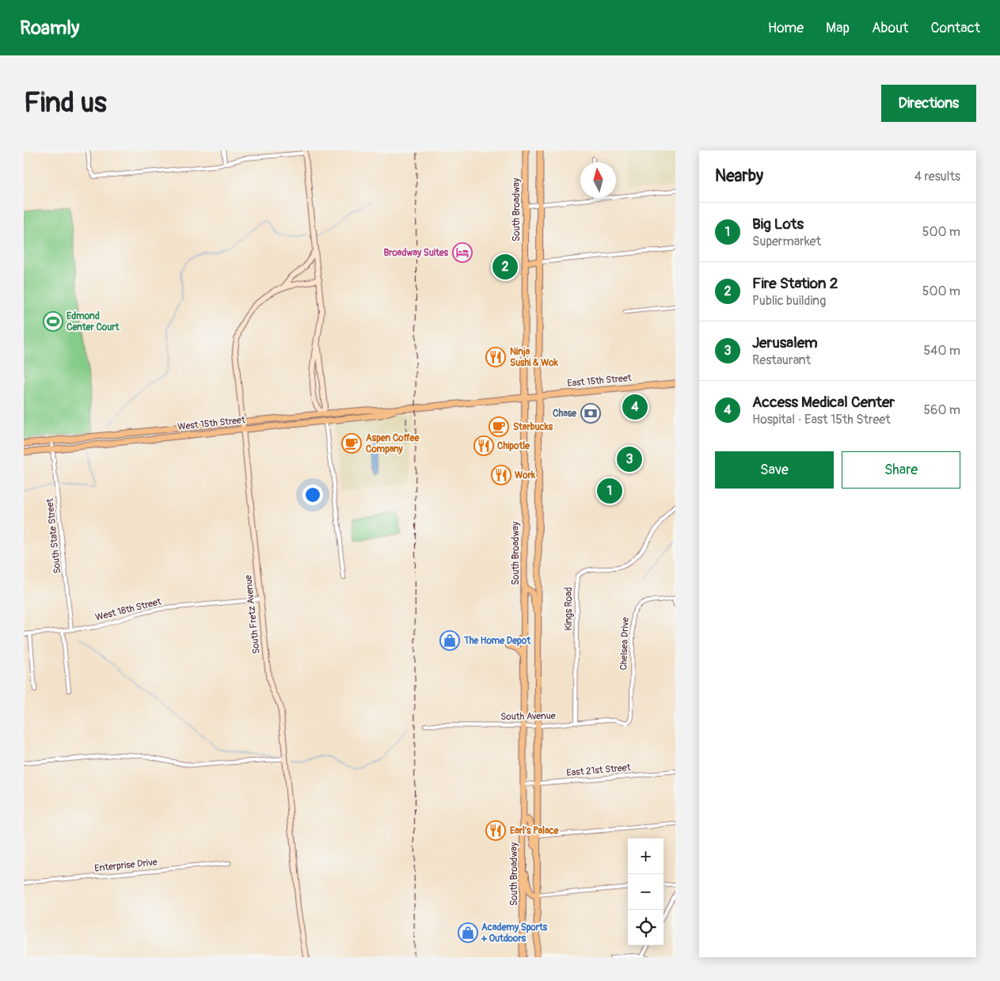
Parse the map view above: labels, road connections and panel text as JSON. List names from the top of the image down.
{
  "streets": {
    "main road": ["South Broadway", "East 15th Street", "West 15th Street"],
    "street": [
      "South State Street",
      "Kings Road",
      "West 18th Street",
      "South Fretz Avenue",
      "Chelsea Drive",
      "South Avenue",
      "East 21st Street",
      "Enterprise Drive"
    ]
  },
  "crossings": [
    ["South Broadway", "East 15th Street"],
    ["South Broadway", "West 15th Street"],
    ["South Broadway", "South Avenue"],
    ["South Broadway", "East 21st Street"],
    ["East 15th Street", "West 15th Street"],
    ["West 15th Street", "South State Street"],
    ["West 15th Street", "South Fretz Avenue"],
    ["South State Street", "West 18th Street"],
    ["Kings Road", "South Avenue"],
    ["West 18th Street", "South Fretz Avenue"],
    ["Chelsea Drive", "South Avenue"]
  ],
  "places": {
    "hotel": ["Broadway Suites"],
    "sports": ["Edmond Center Court"],
    "restaurant": [
      "Ninja Sushi & Wok",
      "Chipotle",
      "Work",
      "Earl's Palace"
    ],
    "bank": ["Chase"],
    "cafe": ["Starbucks", "Aspen Coffee Company"],
    "shop": ["The Home Depot", "Academy Sports + Outdoors"]
  },
  "north": "top",
  "page": {
    "header": "Roamly",
    "nav": [
      "Home",
      "Map",
      "About",
      "Contact"
    ],
    "buttons": [
      "Directions",
      ["Save", "Share"]
    ],
    "title": "Find us",
    "heading": ["Nearby", "4 results"],
    "list": [
      {
        "mark": "1",
        "name": "Big Lots",
        "note": "Supermarket",
        "value": "500 m"
      },
      {
        "mark": "2",
        "name": "Fire Station 2",
        "note": "Public building",
        "value": "500 m"
      },
      {
        "mark": "3",
        "name": "Jerusalem",
        "note": "Restaurant",
        "value": "540 m"
      },
      {
        "mark": "4",
        "name": "Access Medical Center",
        "note": "Hospital · East 15th Street",
        "value": "560 m"
      }
    ],
    "pins": [
      "2",
      "4",
      "3",
      "1"
    ],
    "map_buttons": ["+", "−"]
  }
}
